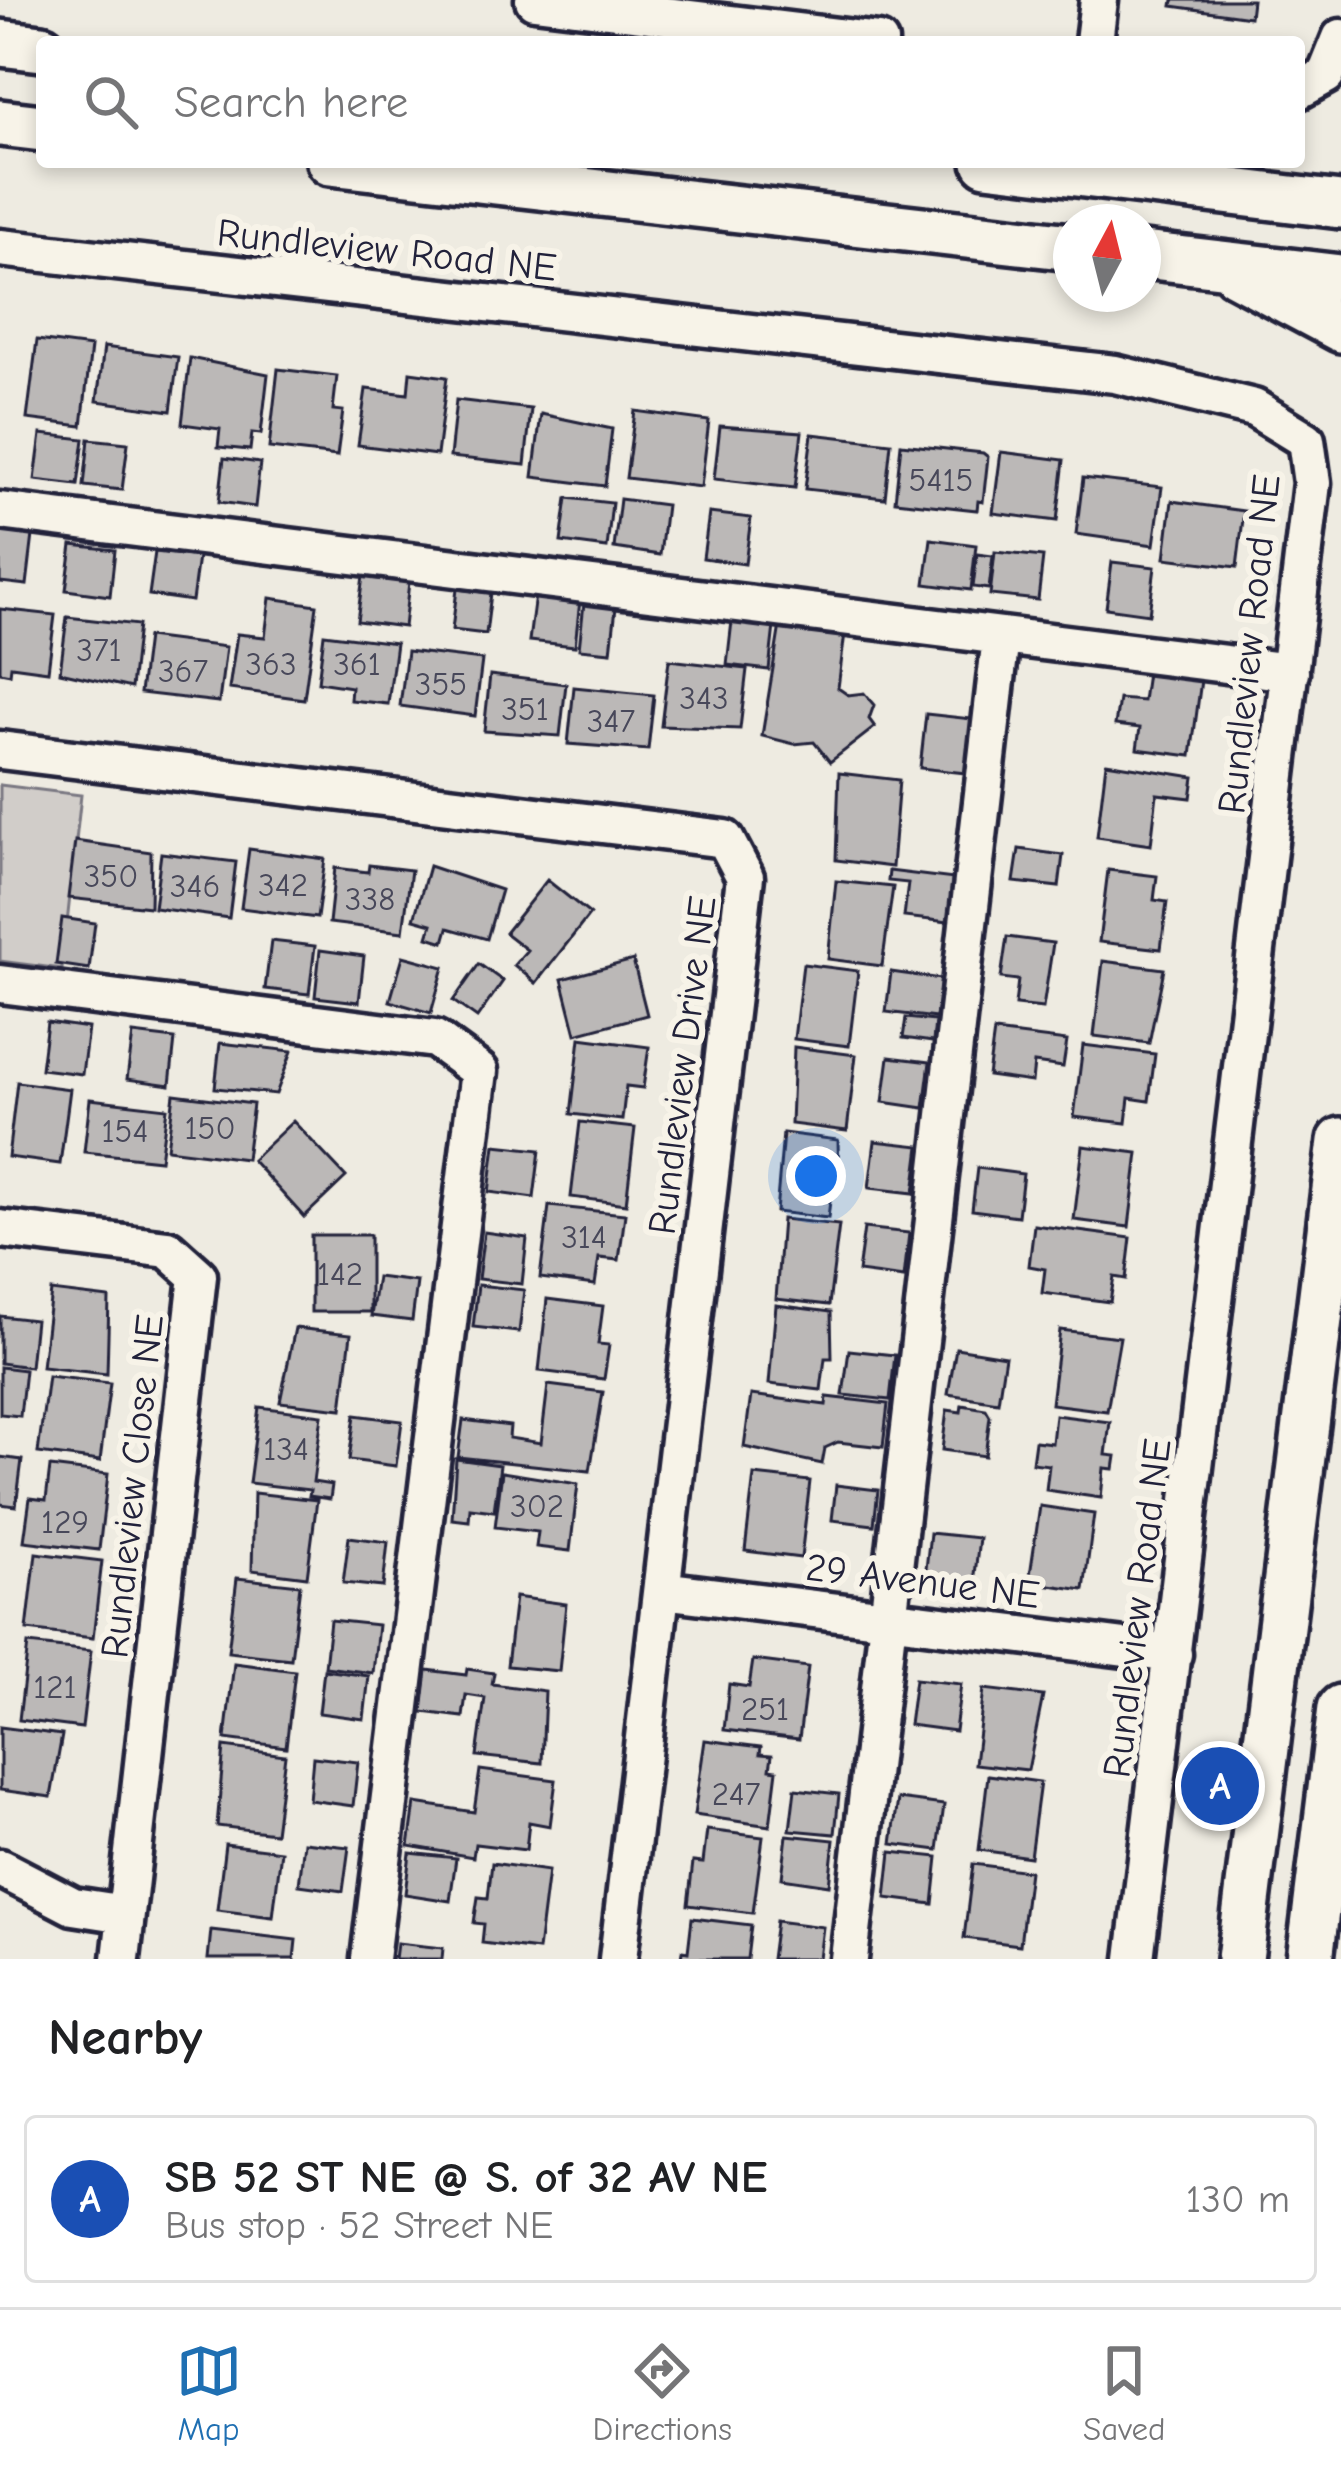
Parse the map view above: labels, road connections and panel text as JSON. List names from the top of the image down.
{
  "streets": {
    "street": [
      "Rundleview Road NE",
      "Rundleview Drive NE",
      "Rundleview Close NE",
      "29 Avenue NE"
    ]
  },
  "crossings": [
    ["Rundleview Road NE", "29 Avenue NE"],
    ["Rundleview Drive NE", "29 Avenue NE"]
  ],
  "house_numbers": [
    "5415",
    "371",
    "363",
    "361",
    "367",
    "355",
    "343",
    "351",
    "347",
    "350",
    "342",
    "346",
    "338",
    "150",
    "154",
    "314",
    "142",
    "134",
    "302",
    "129",
    "121",
    "251",
    "247"
  ],
  "north": "top",
  "page": {
    "search": "Search here",
    "pins": "A",
    "heading": "Nearby",
    "list": [
      {
        "mark": "A",
        "name": "SB 52 ST NE @ S. of 32 AV NE",
        "note": "Bus stop · 52 Street NE",
        "value": "130 m"
      }
    ],
    "nav": ["Map", "Directions", "Saved"]
  }
}
